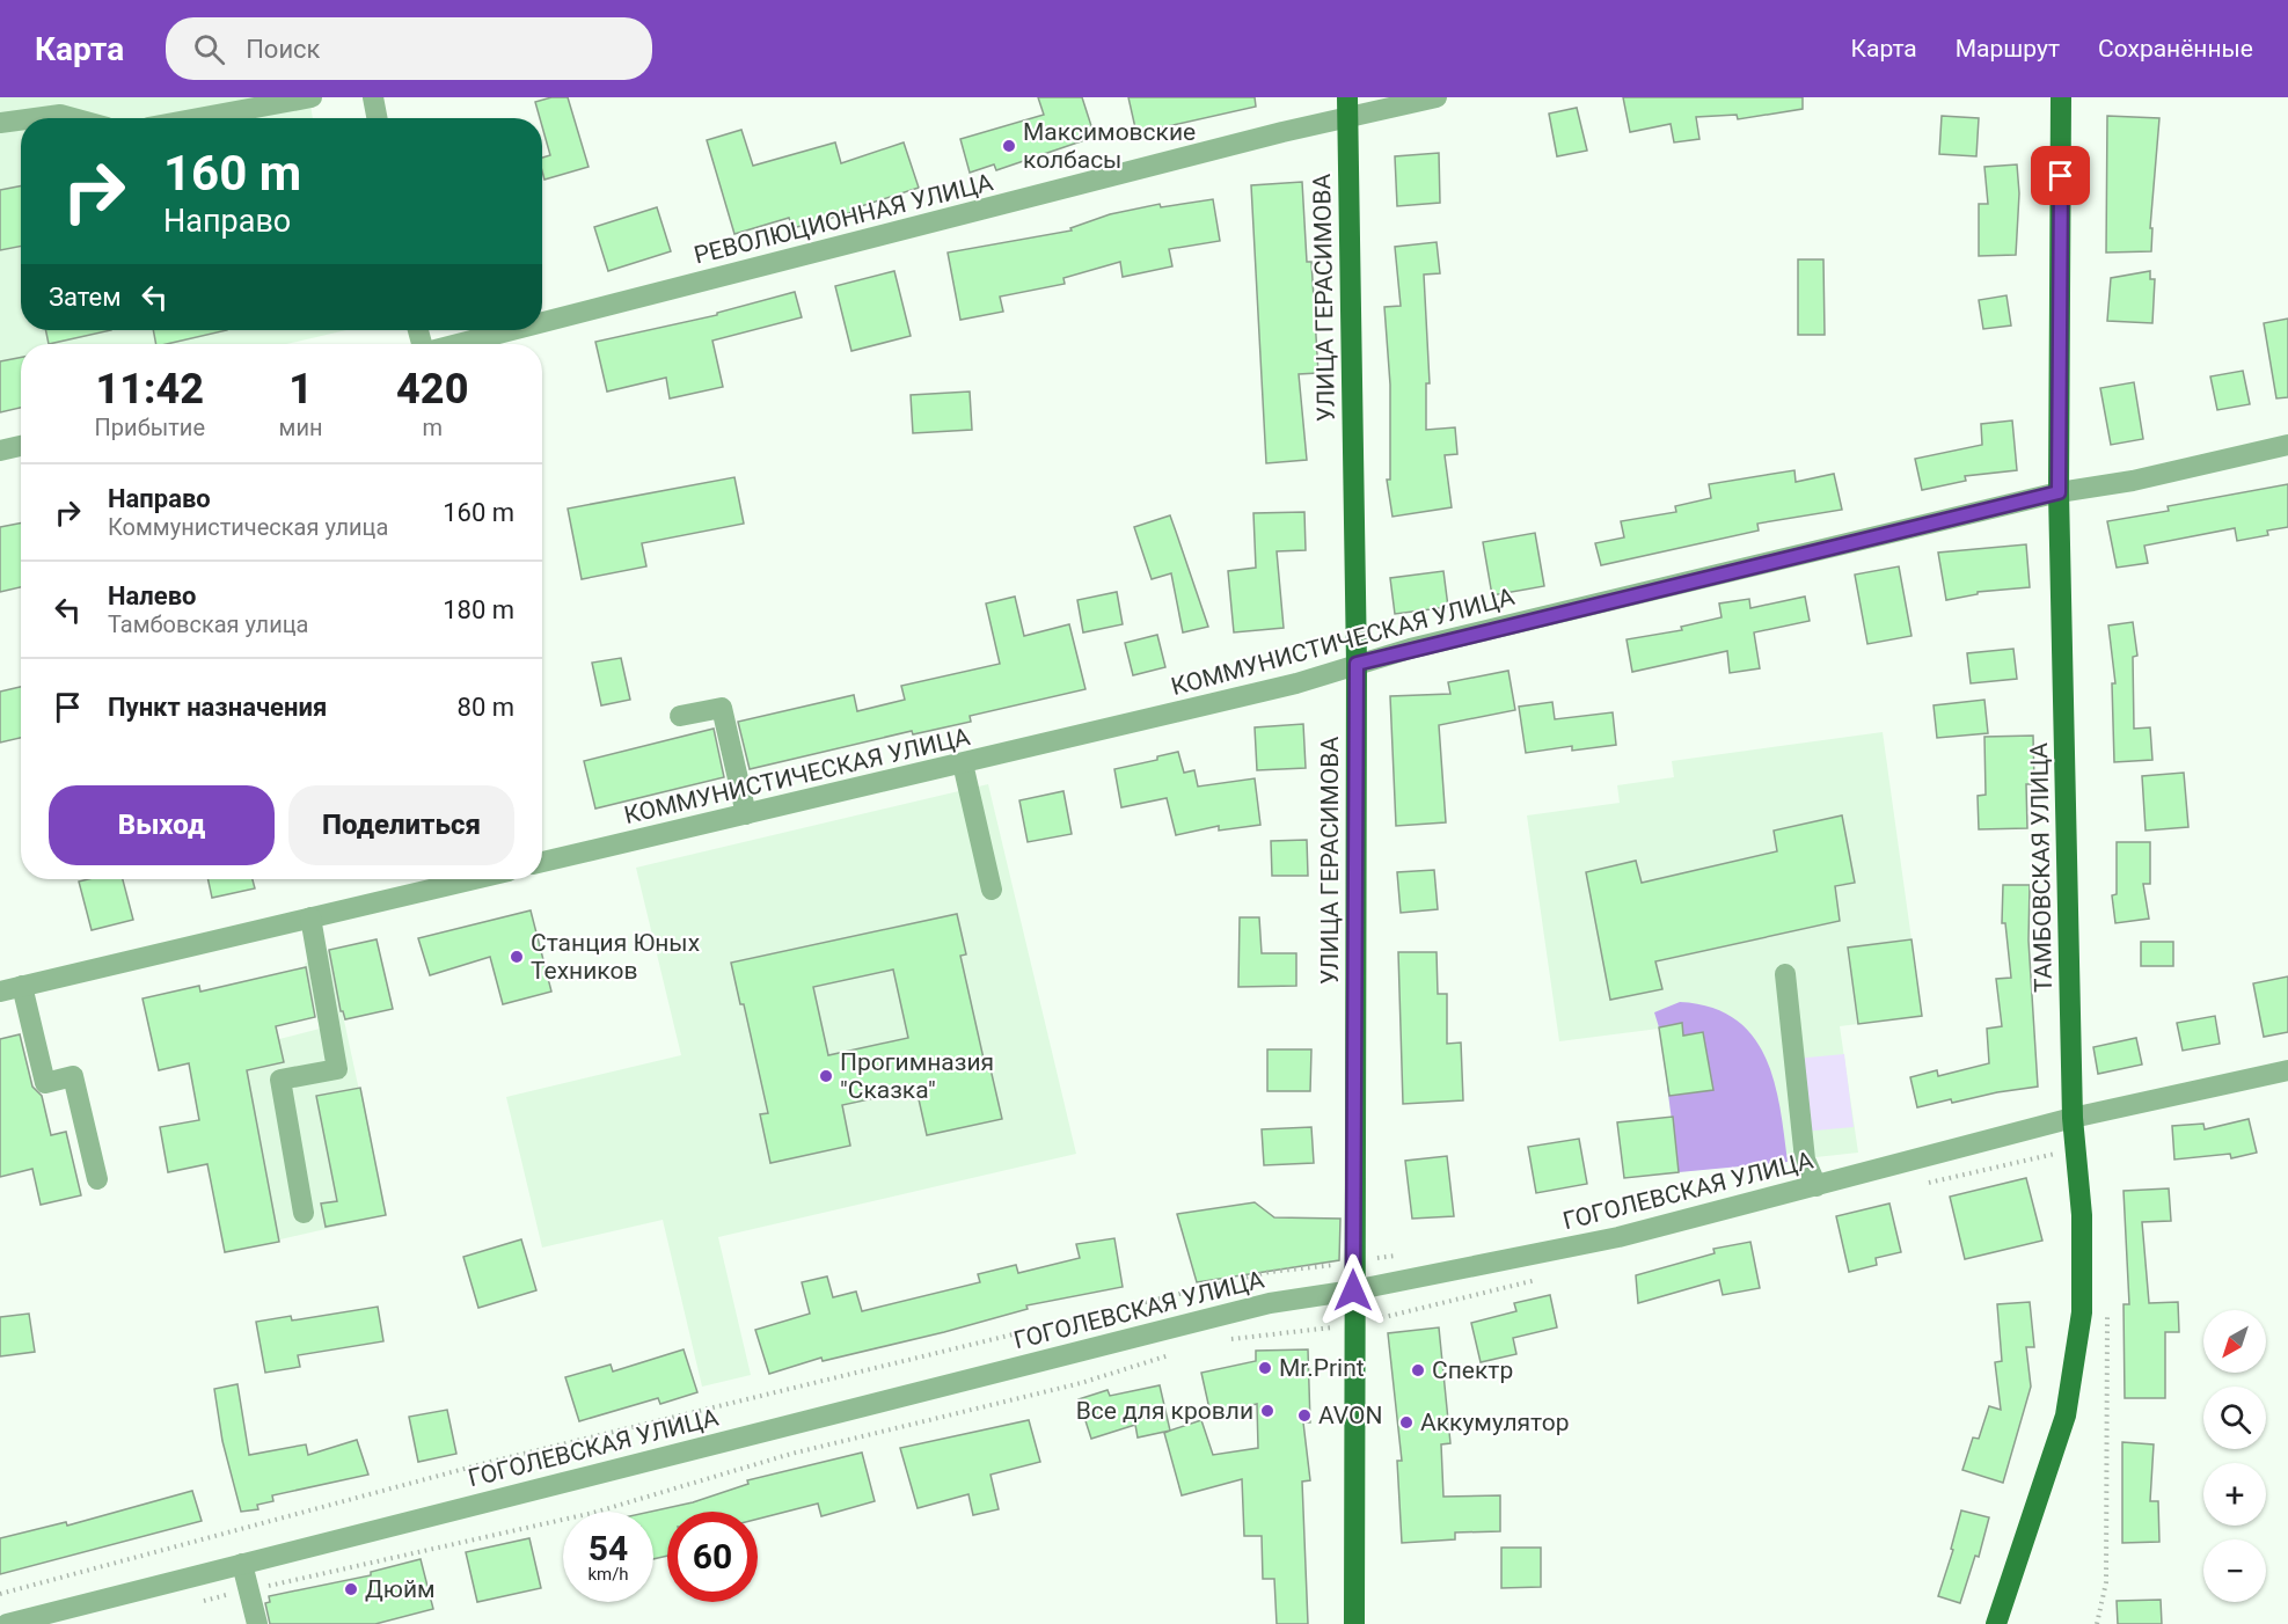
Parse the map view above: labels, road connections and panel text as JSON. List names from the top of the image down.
{
  "streets": {
    "main road": ["УЛИЦА ГЕРАСИМОВА", "ТАМБОВСКАЯ УЛИЦА"],
    "street": ["РЕВОЛЮЦИОННАЯ УЛИЦА", "КОММУНИСТИЧЕСКАЯ УЛИЦА", "ГОГОЛЕВСКАЯ УЛИЦА"]
  },
  "crossings": [
    ["РЕВОЛЮЦИОННАЯ УЛИЦА", "УЛИЦА ГЕРАСИМОВА"],
    ["УЛИЦА ГЕРАСИМОВА", "КОММУНИСТИЧЕСКАЯ УЛИЦА"],
    ["УЛИЦА ГЕРАСИМОВА", "ГОГОЛЕВСКАЯ УЛИЦА"],
    ["КОММУНИСТИЧЕСКАЯ УЛИЦА", "ТАМБОВСКАЯ УЛИЦА"],
    ["ТАМБОВСКАЯ УЛИЦА", "ГОГОЛЕВСКАЯ УЛИЦА"]
  ],
  "places": [
    "Максимовские колбасы",
    "Станция Юных Техников",
    "Прогимназия \"Сказка\"",
    "Mr.Print",
    "Спектр",
    "Все для кровли",
    "AVON",
    "Аккумулятор",
    "Дюйм"
  ],
  "north": "bottom left",
  "page": {
    "header": "Карта",
    "search": "Поиск",
    "nav": ["Карта", "Маршрут", "Сохранённые"],
    "turn": ["160 m", "Направо"],
    "then": "Затем",
    "eta": [
      "11:42",
      "Прибытие",
      "1",
      "мин",
      "420",
      "m"
    ],
    "list": [
      {
        "name": "Направо",
        "note": "Коммунистическая улица",
        "value": "160 m"
      },
      {
        "name": "Налево",
        "note": "Тамбовская улица",
        "value": "180 m"
      },
      {
        "name": "Пункт назначения",
        "value": "80 m"
      }
    ],
    "buttons": ["Выход", "Поделиться"],
    "map_buttons": ["+", "−"],
    "speed": "54 km/h",
    "limit": "60"
  }
}
